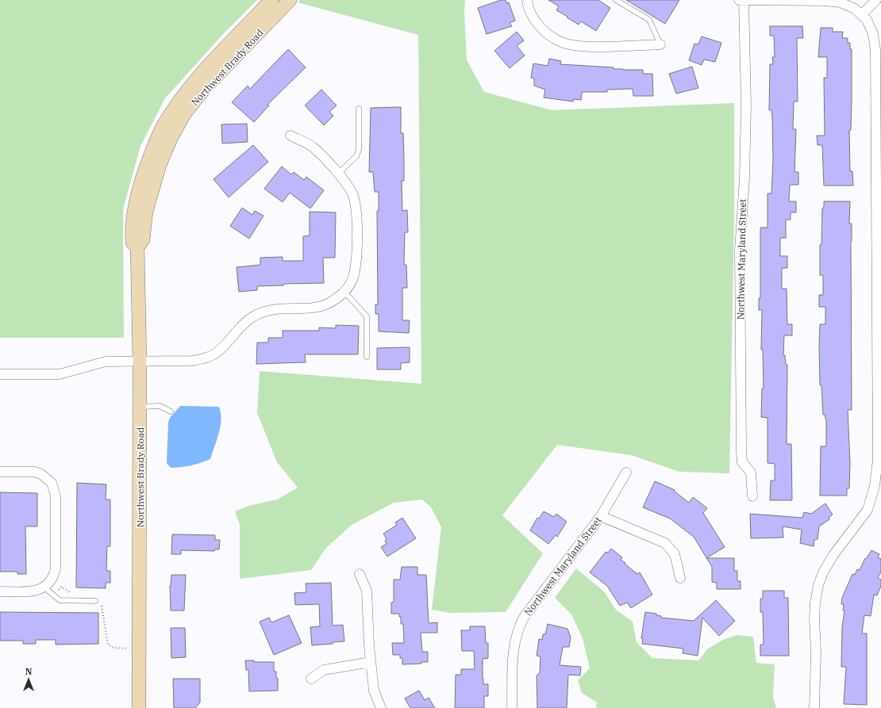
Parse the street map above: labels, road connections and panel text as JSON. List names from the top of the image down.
{
  "streets": {
    "main road": ["Northwest Brady Road"],
    "street": ["Northwest Maryland Street"]
  },
  "north": "top"
}
